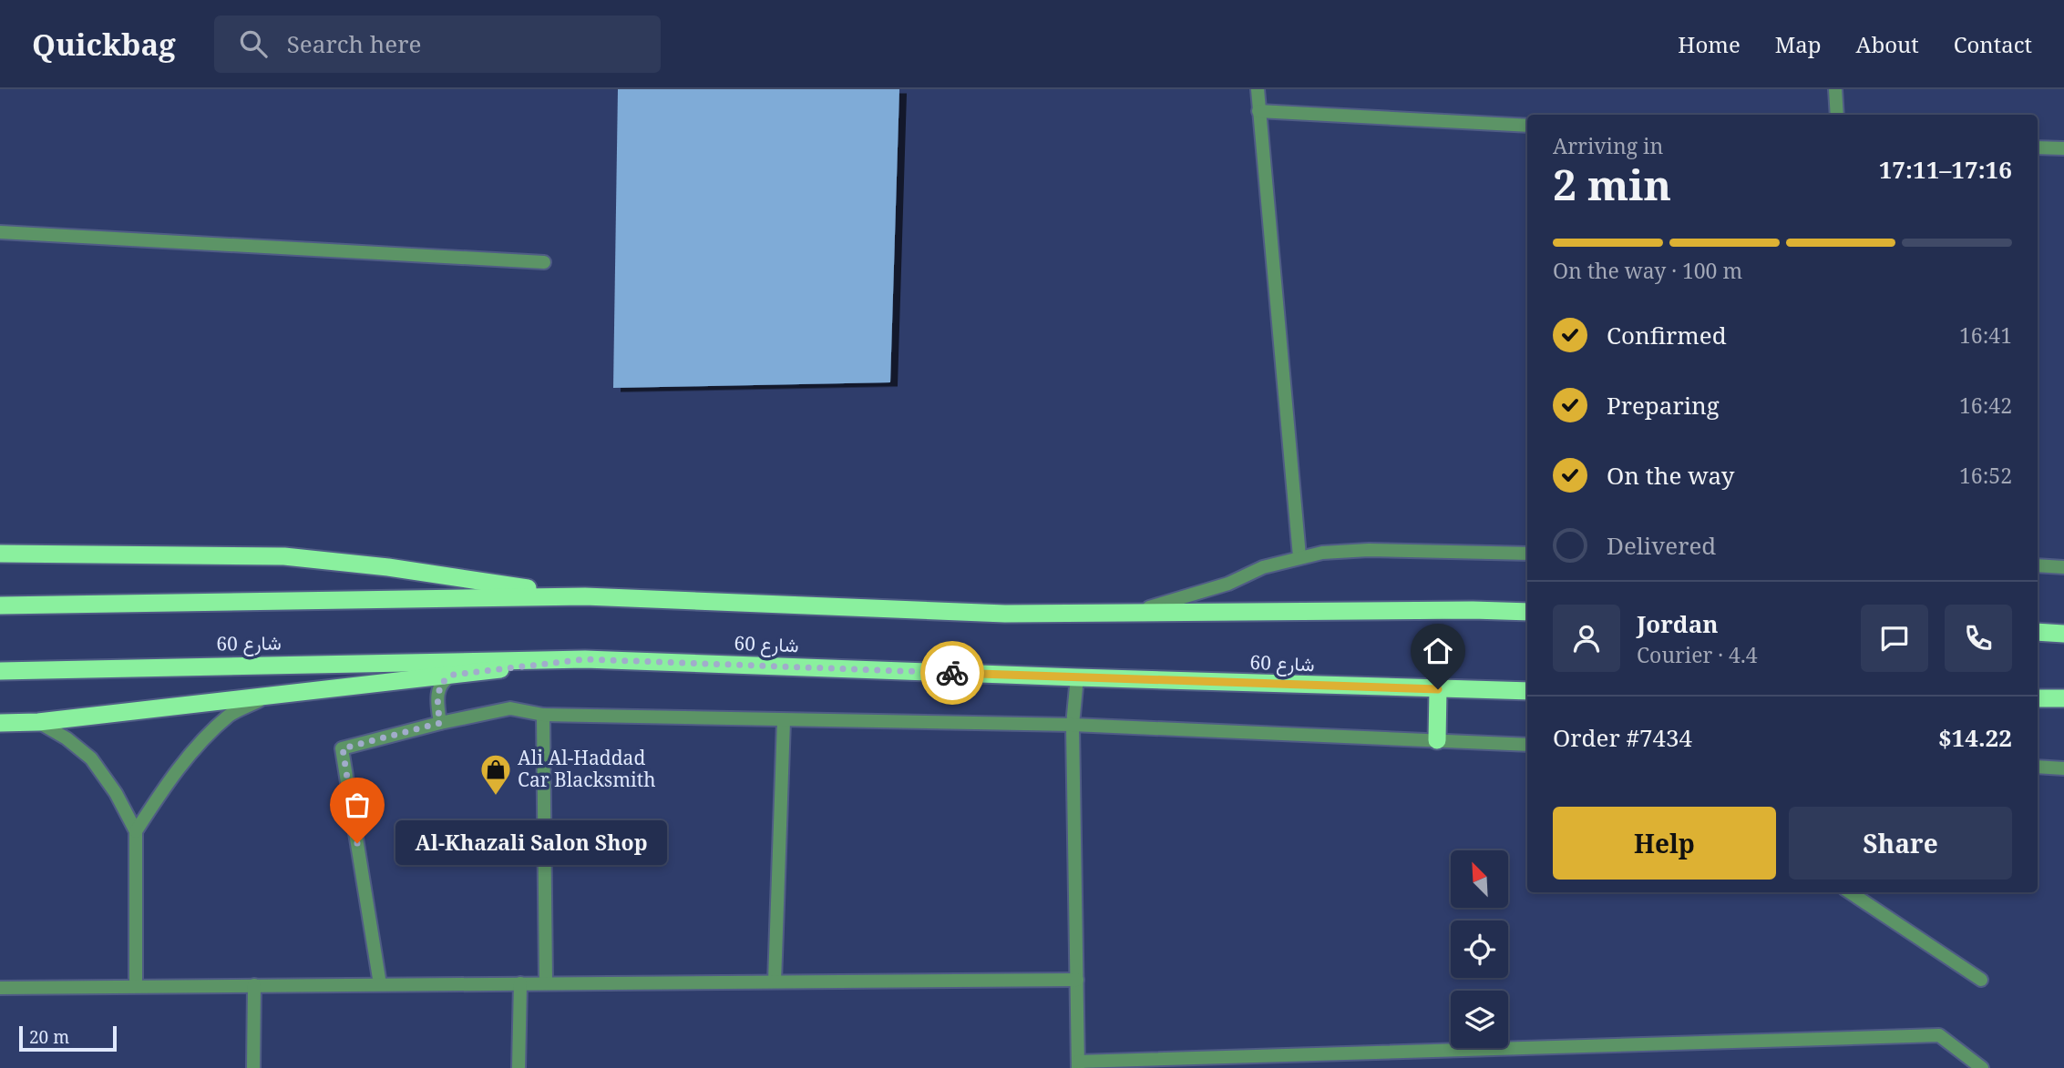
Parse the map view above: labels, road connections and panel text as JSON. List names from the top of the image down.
{
  "streets": {
    "highway": ["شارع 60"]
  },
  "places": {
    "shop": ["Ali Al-Haddad Car Blacksmith"],
    "other": ["Al-Khazali Salon Shop"]
  },
  "scale_bar": "20 m",
  "north": "top left",
  "page": {
    "header": "Quickbag",
    "search": "Search here",
    "nav": [
      "Home",
      "Map",
      "About",
      "Contact"
    ],
    "heading": ["2 min", "Arriving in", "17:11–17:16"],
    "panel": [
      "Jordan",
      "Courier · 4.4",
      "Order #7434",
      "$14.22"
    ],
    "bar": "On the way · 100 m",
    "list": [
      ["Confirmed", "16:41"],
      ["Preparing", "16:42"],
      ["On the way", "16:52"],
      "Delivered"
    ],
    "buttons": ["Help", "Share"],
    "bubble": "Al-Khazali Salon Shop",
    "scale": "20 m"
  }
}
